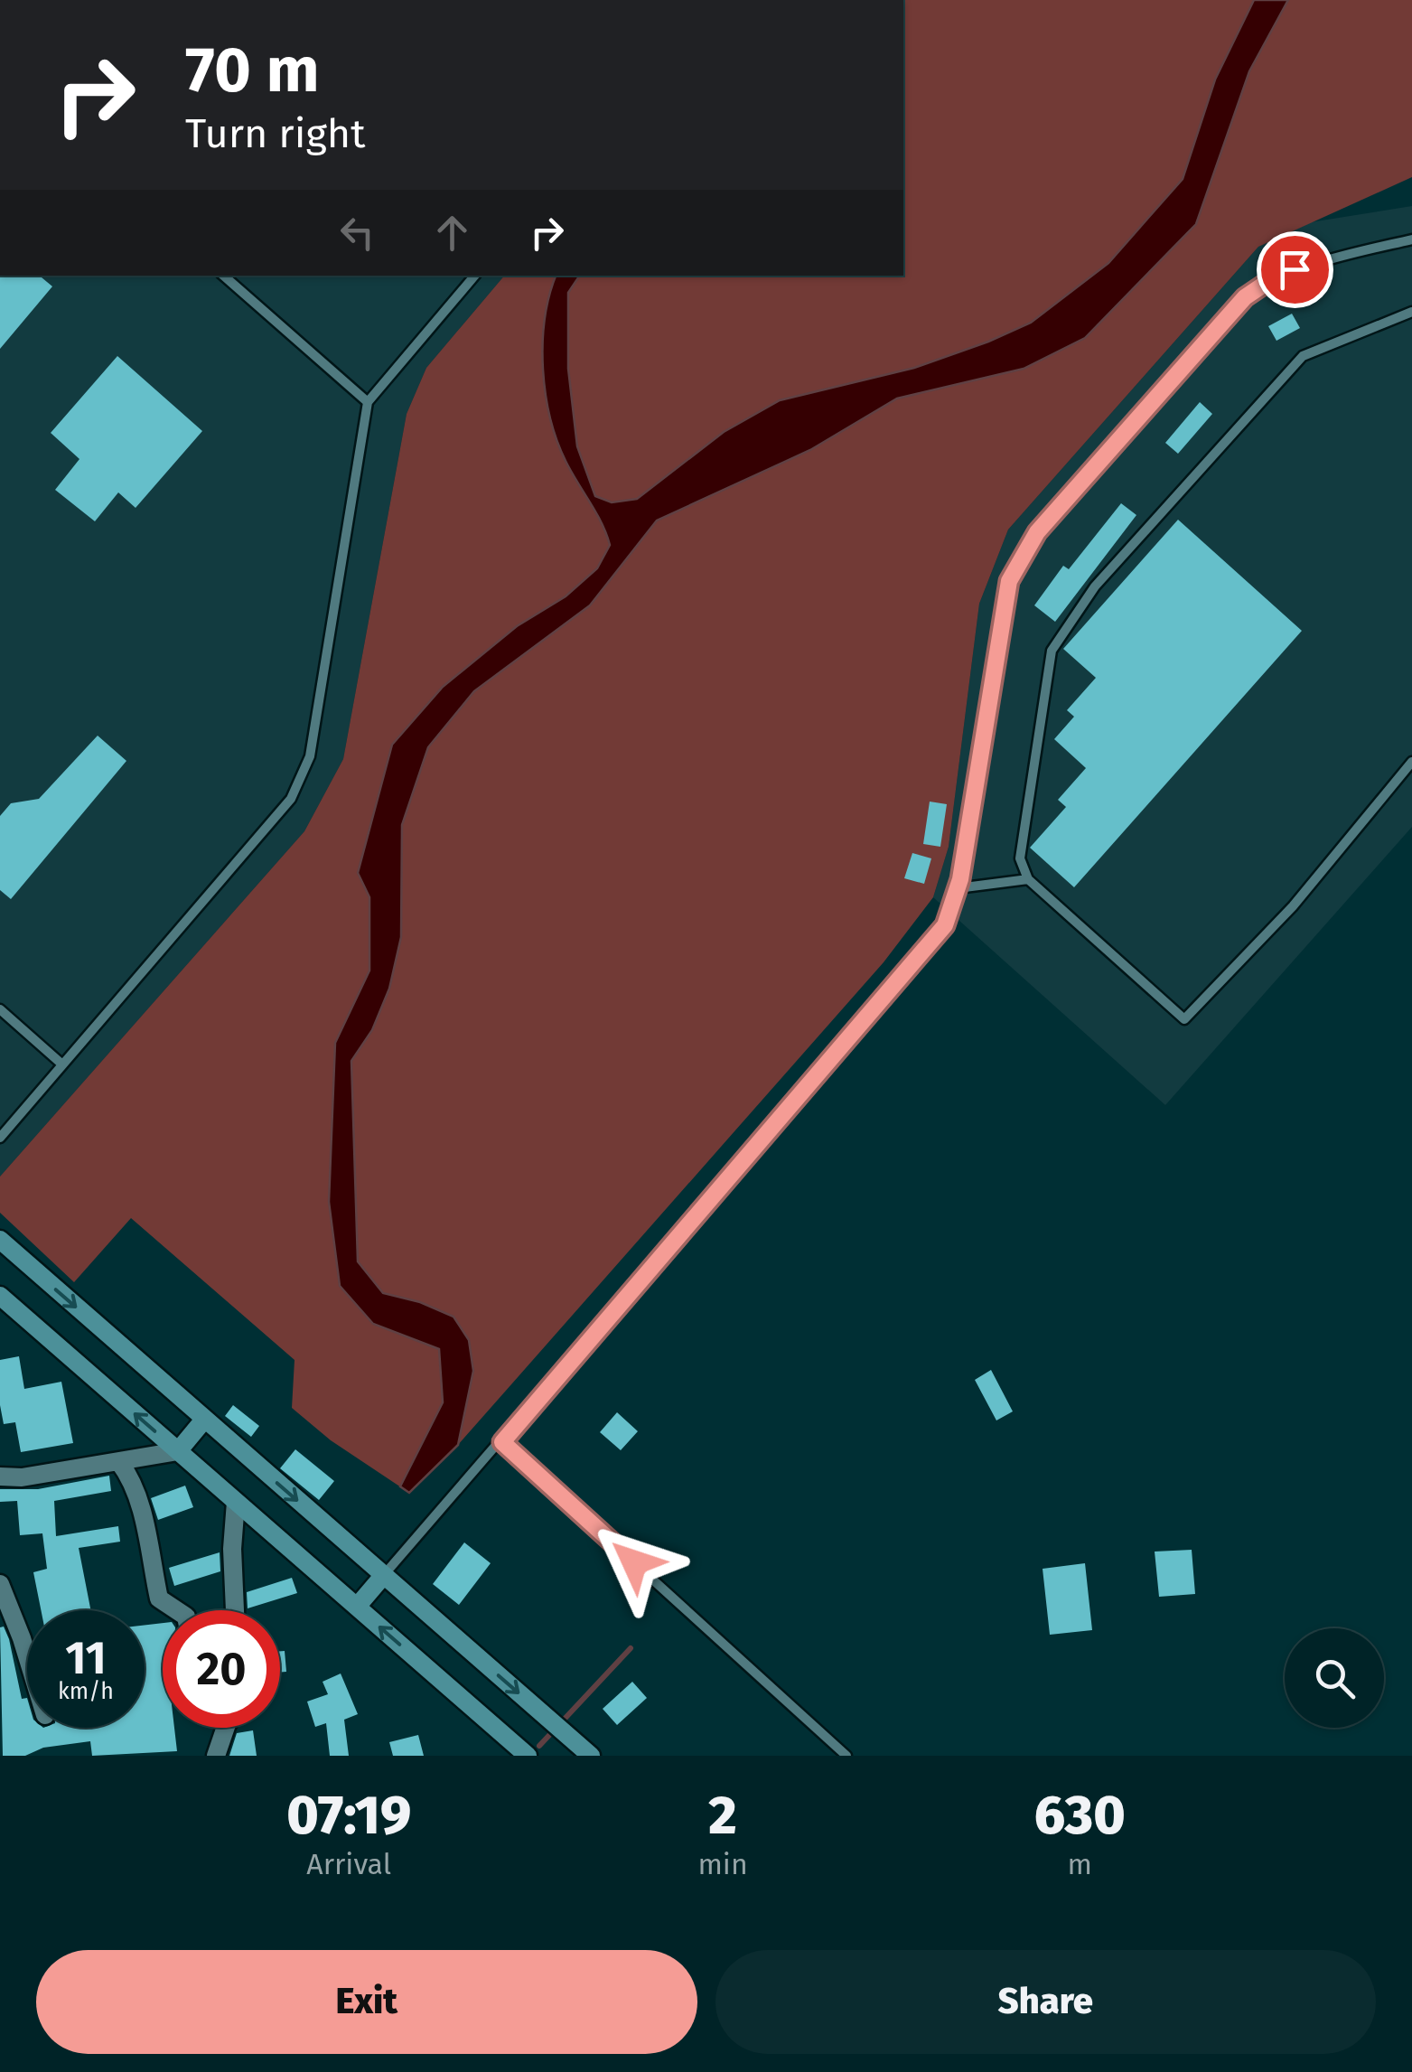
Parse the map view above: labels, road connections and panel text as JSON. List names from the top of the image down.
{
  "page": {
    "turn": ["70 m", "Turn right"],
    "speed": "11 km/h",
    "limit": "20",
    "eta": [
      "07:19",
      "Arrival",
      "2",
      "min",
      "630",
      "m"
    ],
    "buttons": ["Exit", "Share"]
  }
}
